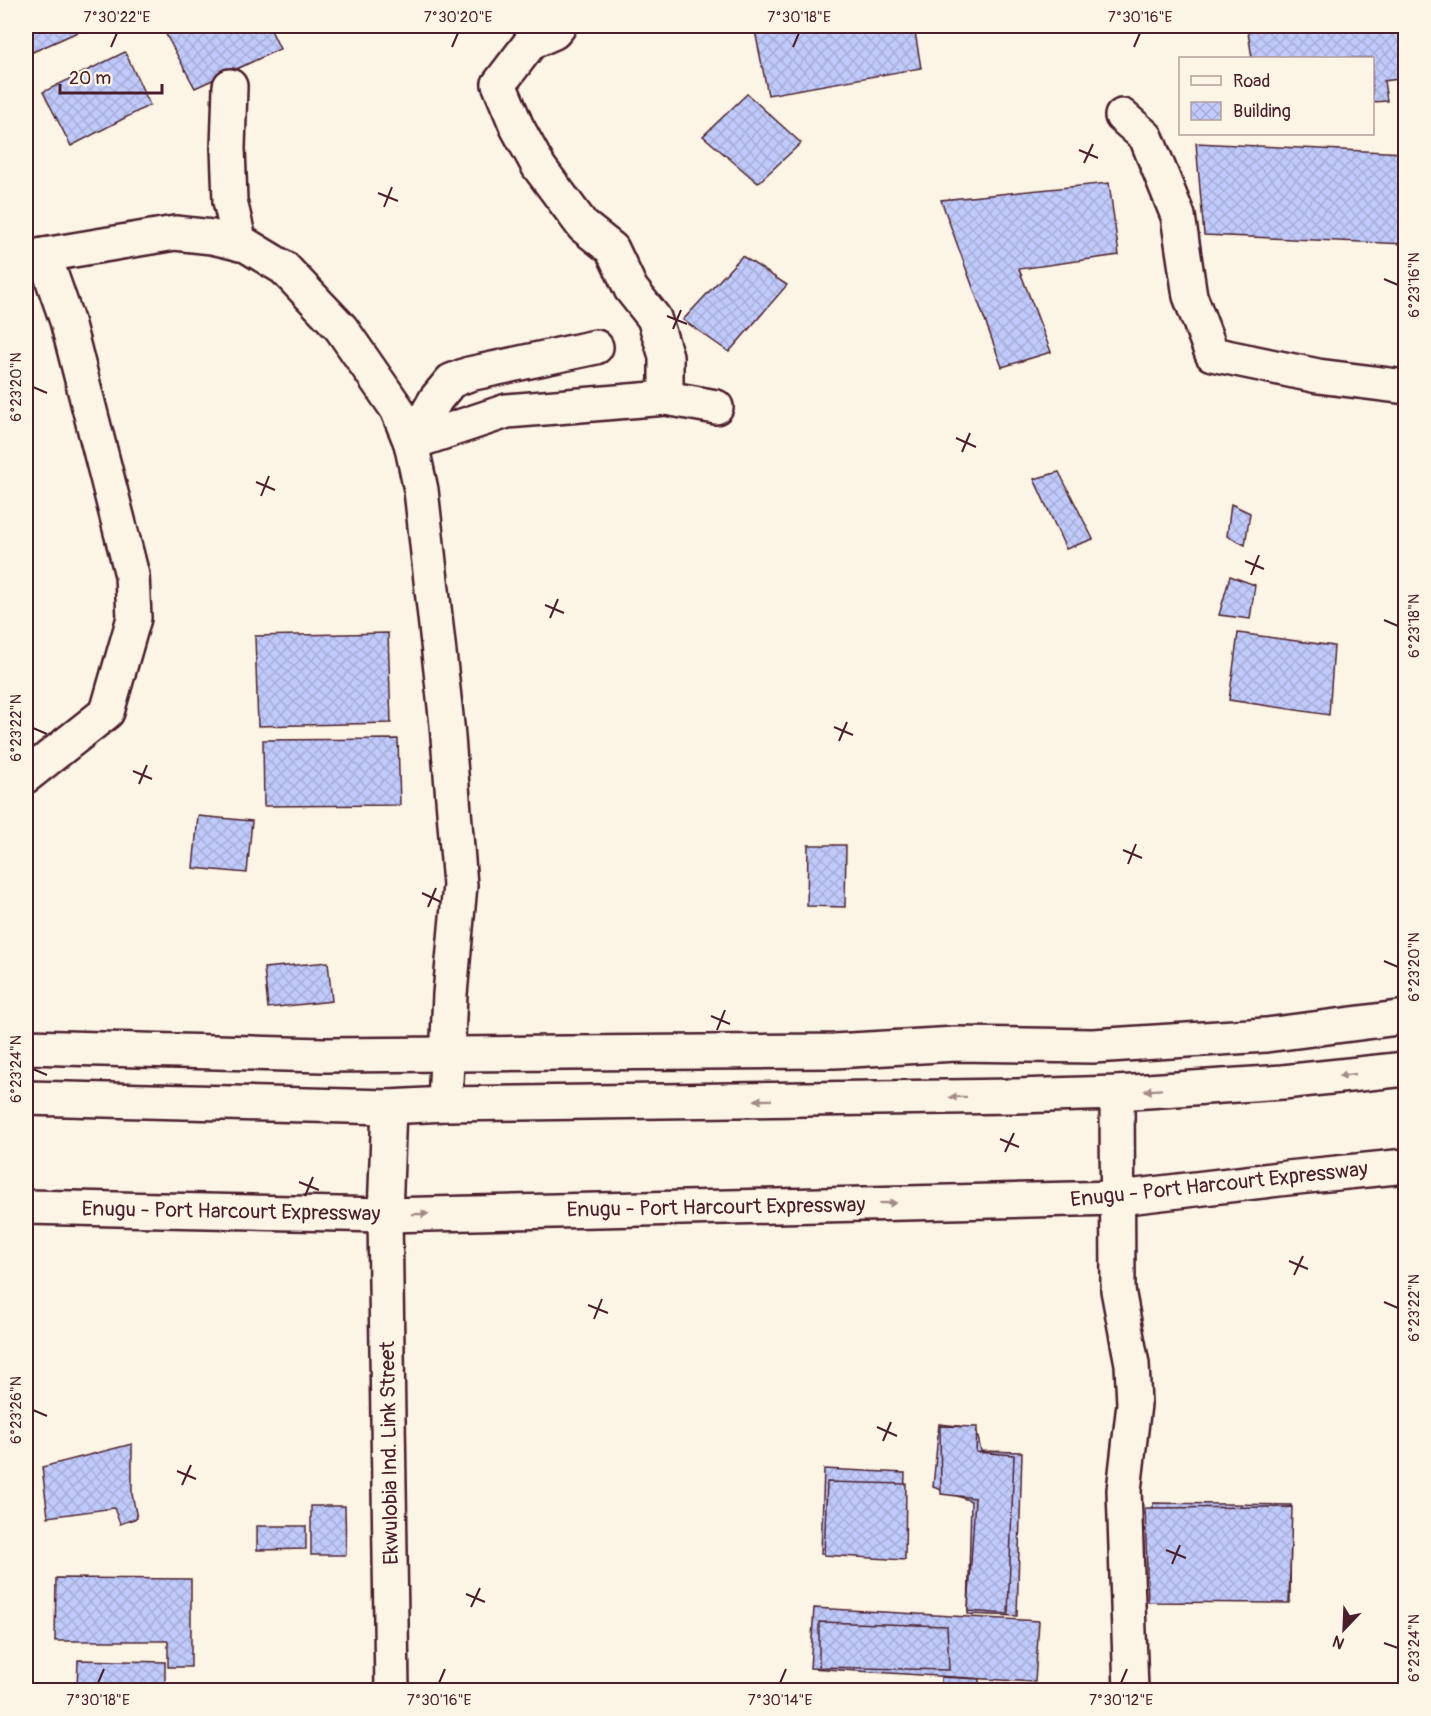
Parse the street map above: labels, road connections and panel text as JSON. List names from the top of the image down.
{
  "streets": {
    "main road": ["Enugu - Port Harcourt Expressway", "Ekwulobia Ind. Link Street"]
  },
  "crossings": [
    ["Enugu - Port Harcourt Expressway", "Ekwulobia Ind. Link Street"]
  ],
  "legend": ["Road", "Building"],
  "scale_bar": "20 m",
  "north": "bottom left",
  "coordinates": [
    "7°30'22\"E",
    "7°30'20\"E",
    "7°30'18\"E",
    "7°30'16\"E",
    "6°23'16\"N",
    "6°23'20\"N",
    "6°23'18\"N",
    "6°23'22\"N",
    "6°23'24\"N",
    "6°23'26\"N",
    "7°30'14\"E",
    "7°30'12\"E"
  ]
}
